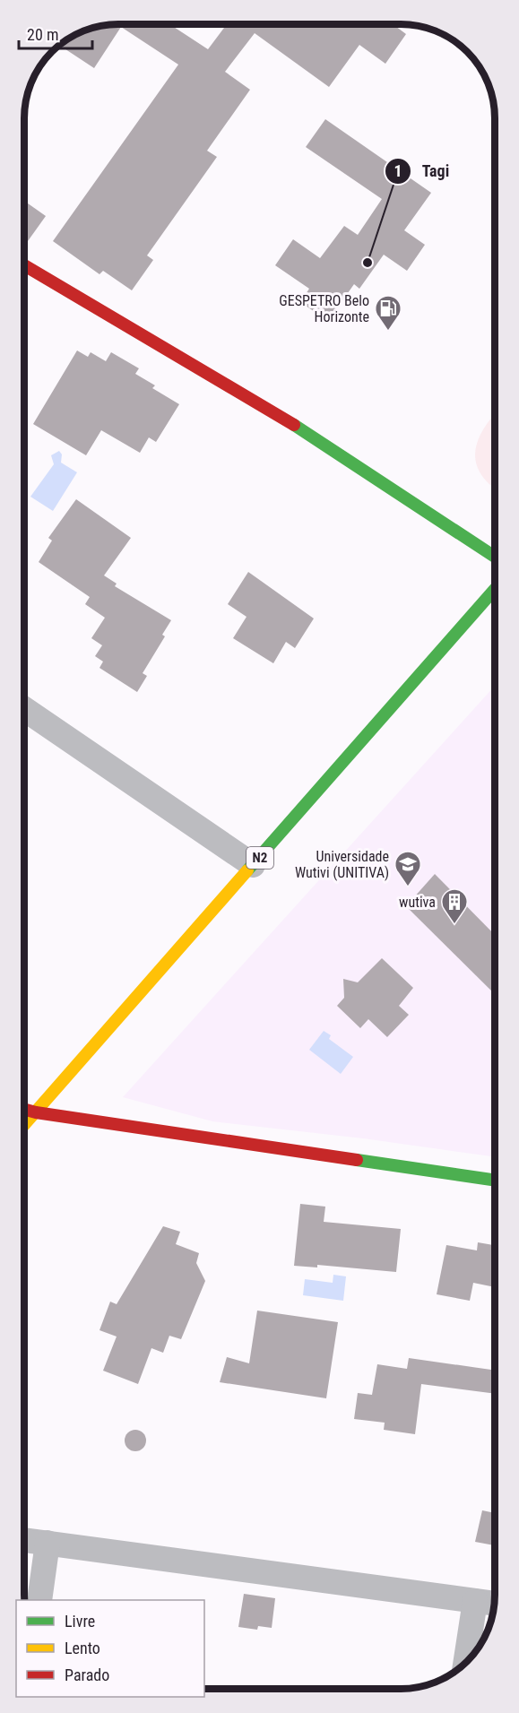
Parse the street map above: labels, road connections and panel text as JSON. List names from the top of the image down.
{
  "streets": {
    "street": ["N2"]
  },
  "places": {
    "other": ["Tagi"],
    "fuel station": ["GESPETRO Belo Horizonte"],
    "school or university": ["Universidade Wutivi (UNITIVA)"],
    "building": ["wutiva"]
  },
  "legend": ["Livre", "Lento", "Parado"],
  "scale_bar": "20 m"
}
